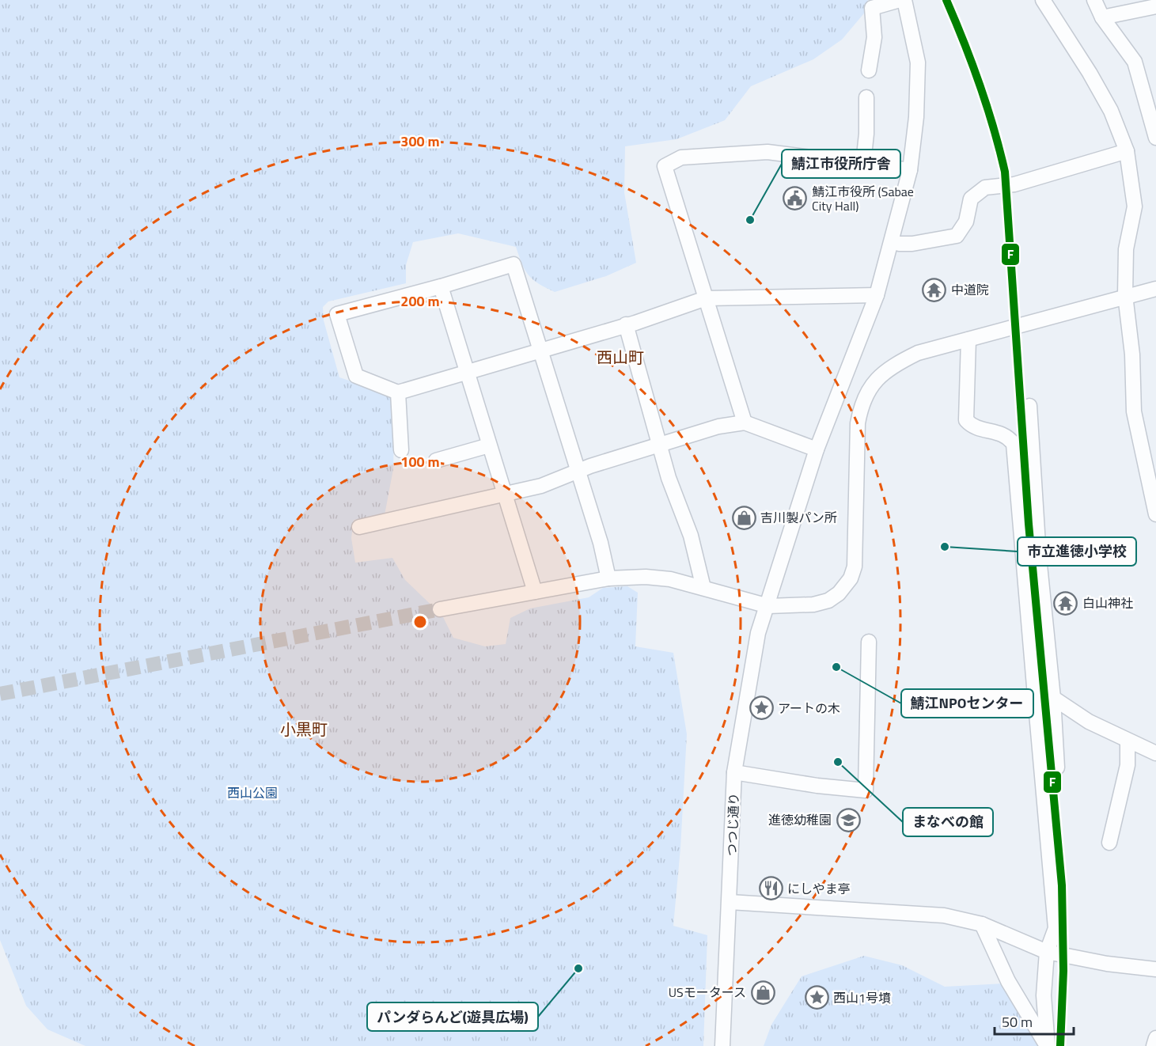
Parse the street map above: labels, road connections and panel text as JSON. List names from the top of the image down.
{
  "streets": {
    "street": ["つつじ通り"]
  },
  "districts": ["西山町", "小黒町"],
  "parks": ["西山公園"],
  "places": {
    "public building": ["鯖江市役所 (Sabae City Hall)"],
    "other": [
      "鯖江市役所庁舎",
      "市立進徳小学校",
      "鯖江NPOセンター",
      "まなべの館",
      "パンダらんど(遊具広場)"
    ],
    "temple": ["中道院", "白山神社"],
    "shop": ["吉川製パン所", "USモータース"],
    "place": ["アートの木", "西山1号墳"],
    "school or university": ["進徳幼稚園"],
    "restaurant": ["にしやま亭"]
  },
  "lines": ["transit line F"],
  "scale_bar": "50 m",
  "rings": ["300 m", "200 m", "100 m"]
}
